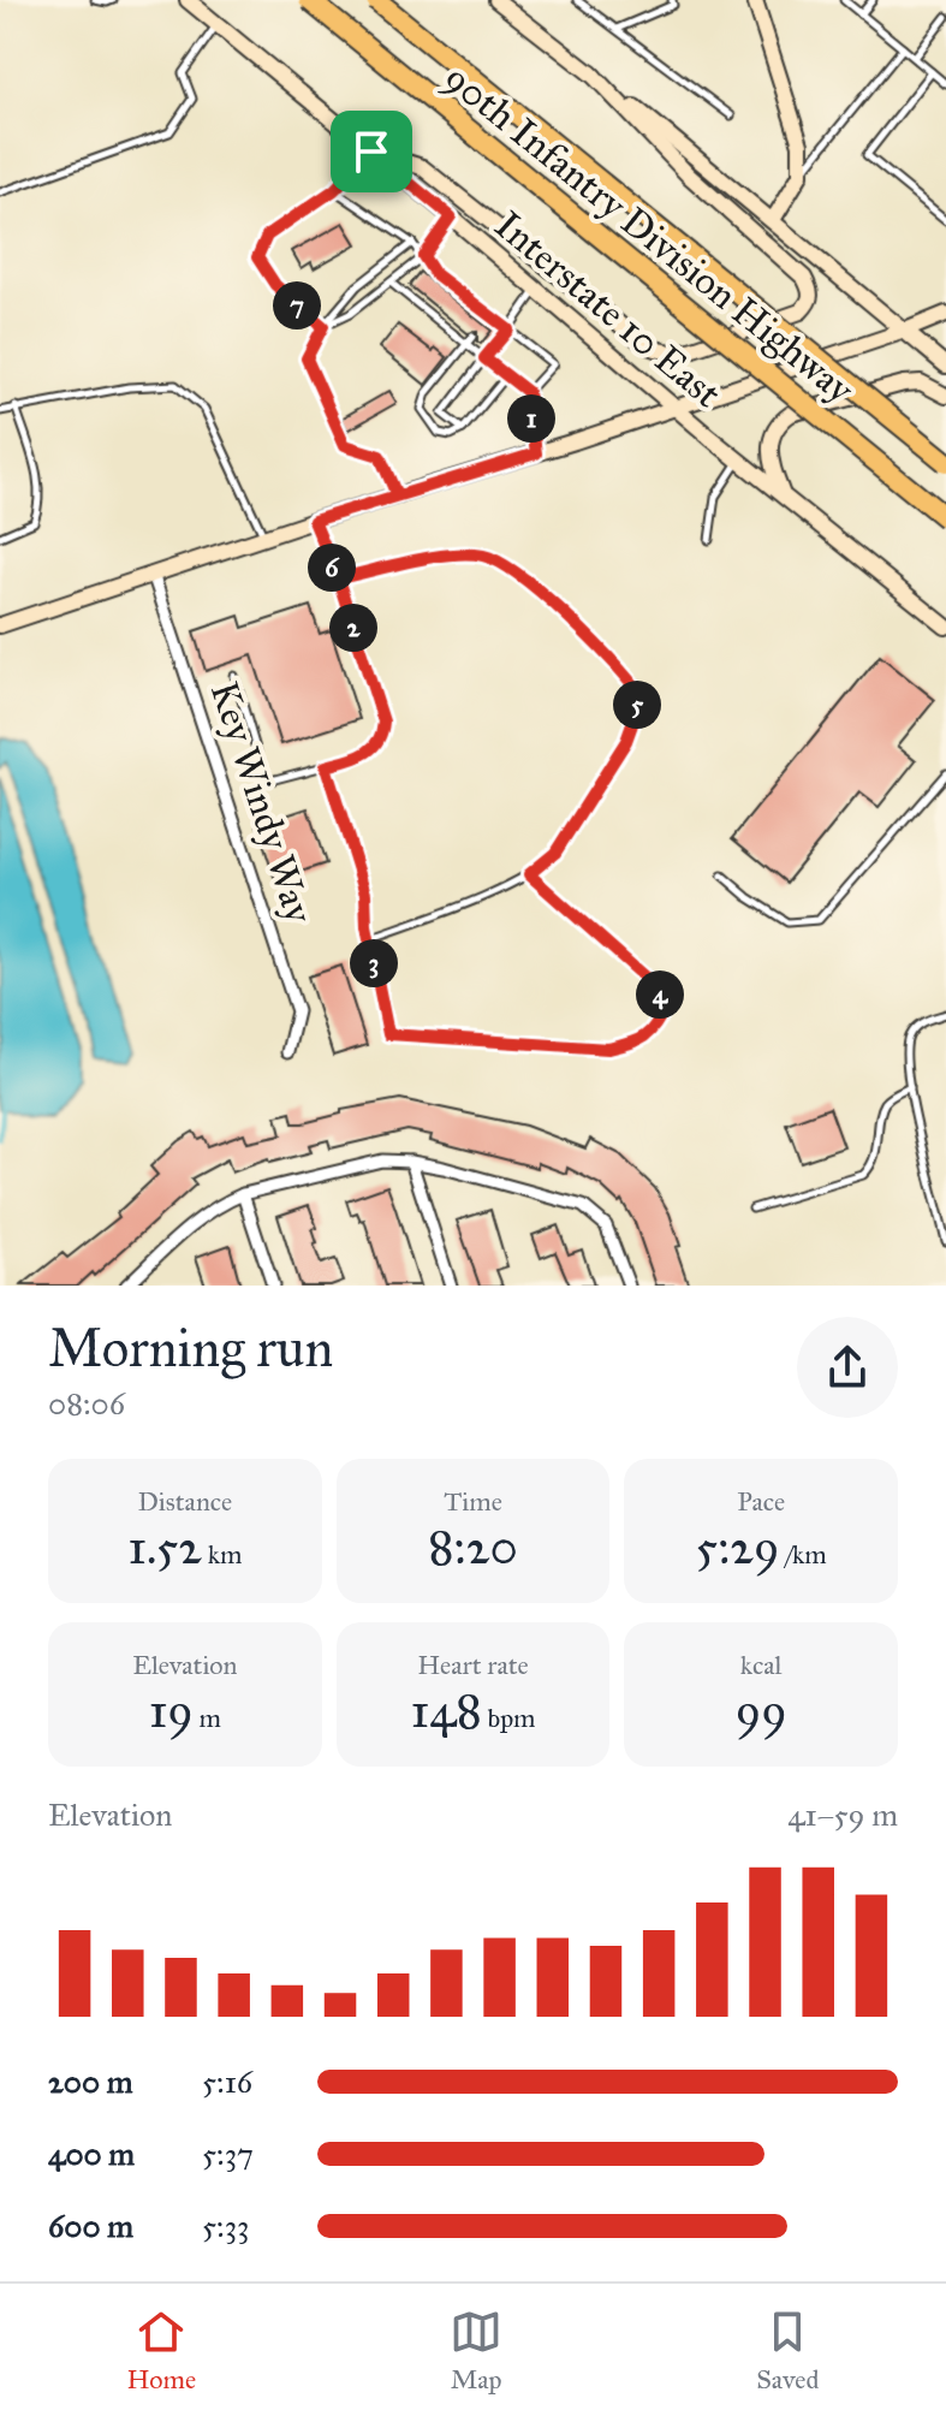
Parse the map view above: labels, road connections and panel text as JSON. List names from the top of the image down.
{
  "streets": {
    "highway": ["90th Infantry Division Highway"],
    "main road": ["Interstate 10 East"],
    "street": ["Key Windy Way"]
  },
  "page": {
    "pins": [
      "7",
      "1",
      "6",
      "2",
      "5",
      "3",
      "4"
    ],
    "heading": ["Morning run", "08:06"],
    "stats": [
      ["Distance", "1.52 km"],
      ["Time", "8:20"],
      ["Pace", "5:29 /km"],
      ["Elevation", "19 m"],
      ["Heart rate", "148 bpm"],
      ["kcal", "99"]
    ],
    "chart": ["Elevation", "41–59 m"],
    "list": [
      {
        "name": "200 m",
        "note": "5:16"
      },
      {
        "name": "400 m",
        "note": "5:37"
      },
      {
        "name": "600 m",
        "note": "5:33"
      }
    ],
    "tabs": ["Home", "Map", "Saved"]
  }
}
